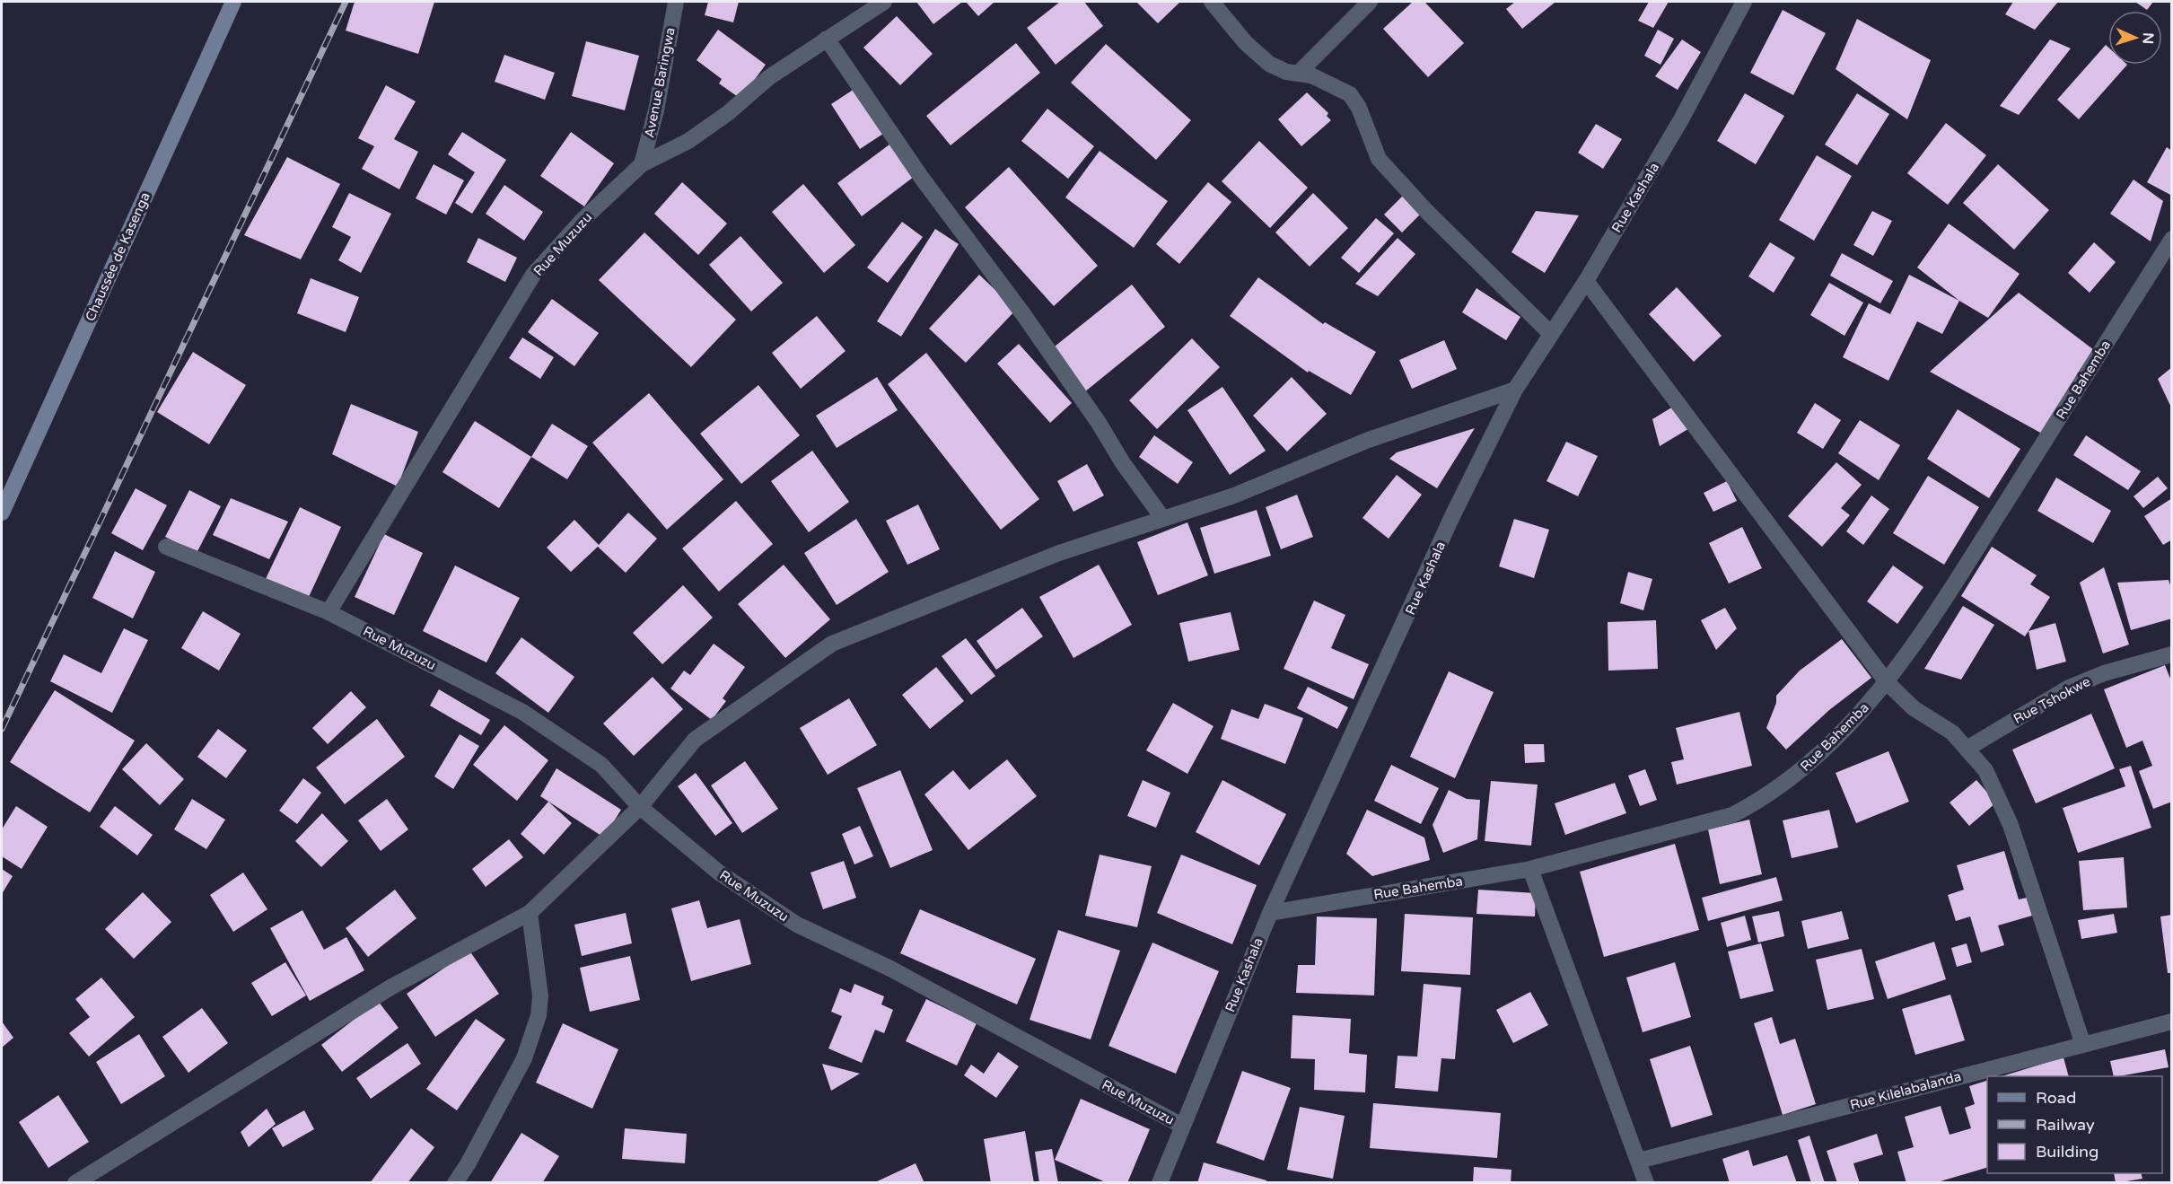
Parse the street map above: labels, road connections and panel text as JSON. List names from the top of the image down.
{
  "streets": {
    "main road": ["Chaussée de Kasenga"],
    "street": [
      "Avenue Baringwa",
      "Rue Kashala",
      "Rue Muzuzu",
      "Rue Bahemba",
      "Rue Tshokwe",
      "Rue Kilelabalanda"
    ]
  },
  "crossings": [
    ["Avenue Baringwa", "Rue Muzuzu"],
    ["Rue Kashala", "Rue Muzuzu"],
    ["Rue Kashala", "Rue Bahemba"]
  ],
  "legend": ["Road", "Railway", "Building"],
  "north": "right"
}
